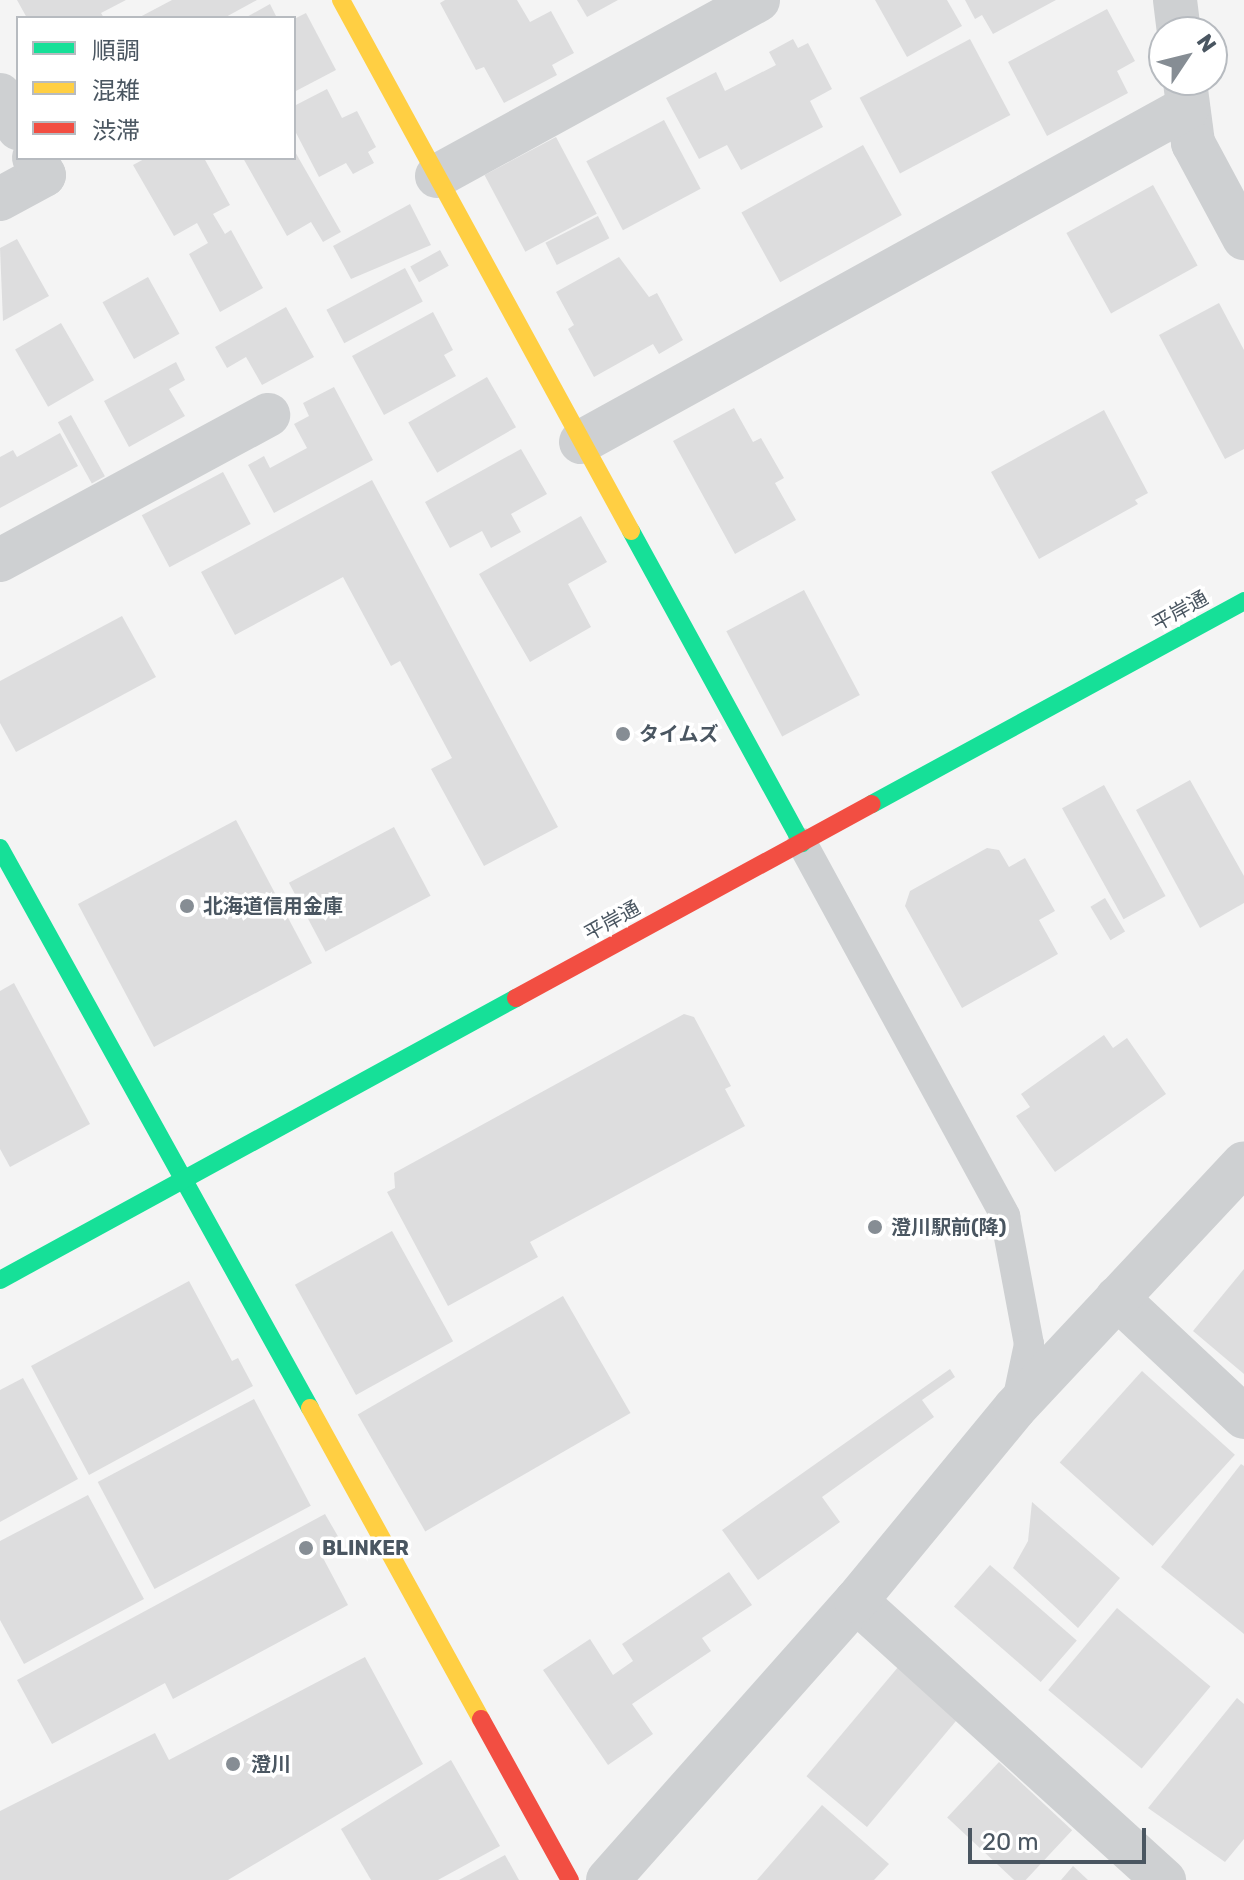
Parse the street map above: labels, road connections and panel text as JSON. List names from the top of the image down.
{
  "streets": {
    "street": ["平岸通"]
  },
  "places": [
    "タイムズ",
    "北海道信用金庫",
    "澄川駅前(降)",
    "BLINKER",
    "澄川"
  ],
  "legend": ["順調", "混雑", "渋滞"],
  "scale_bar": "20 m",
  "north": "top right"
}
